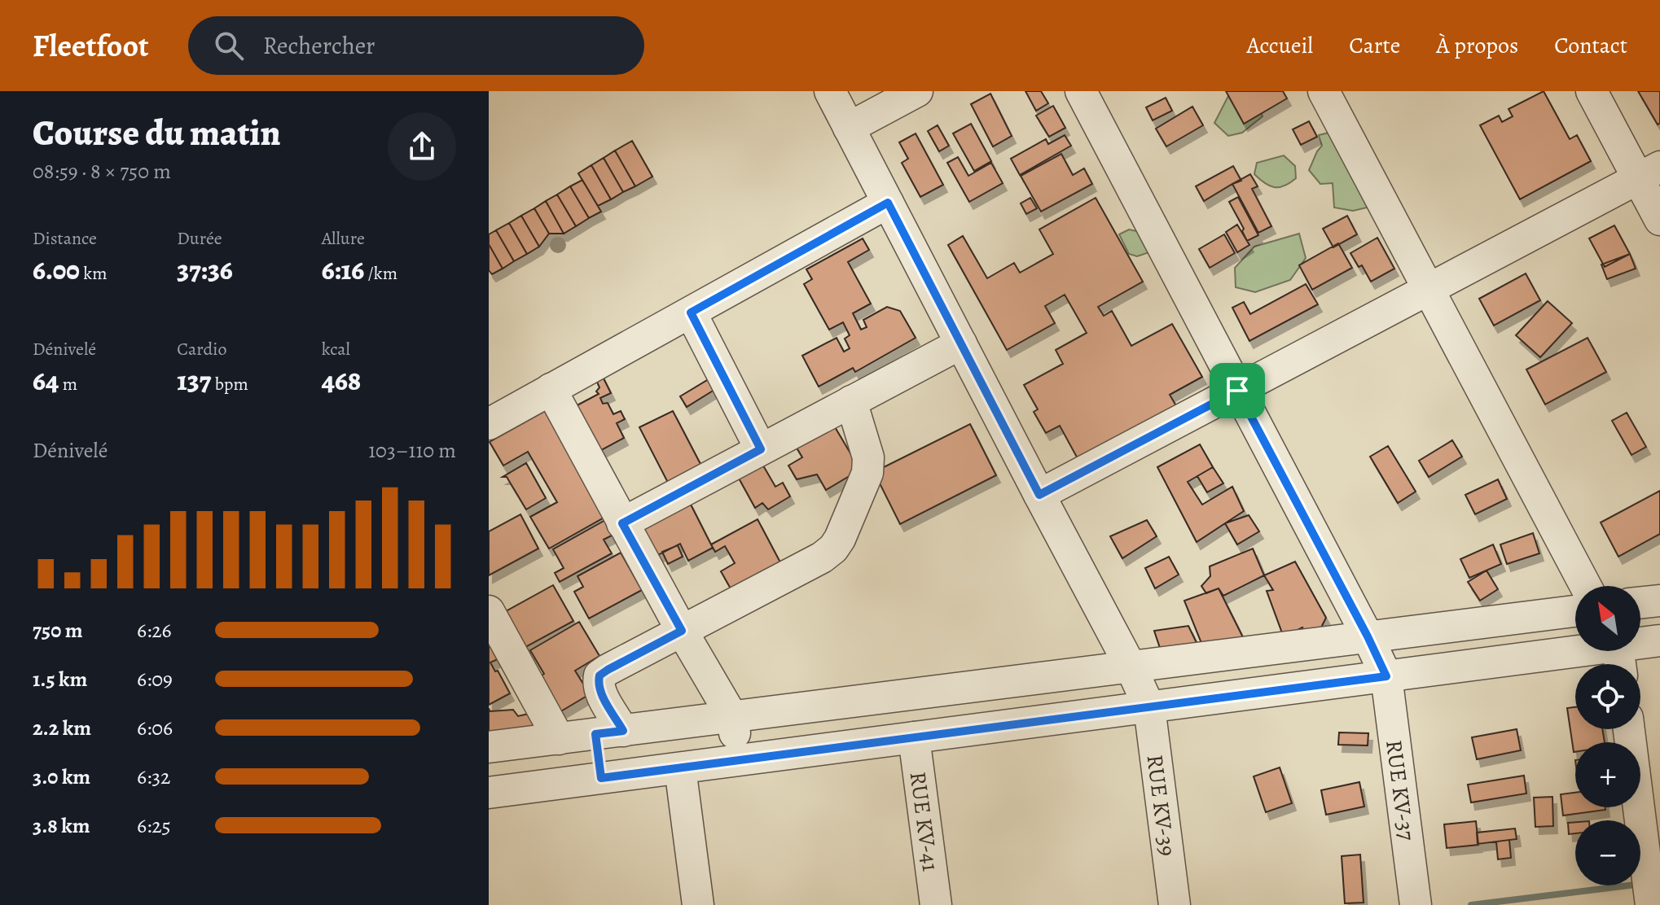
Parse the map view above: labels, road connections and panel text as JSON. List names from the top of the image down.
{
  "streets": {
    "street": ["RUE KV-37", "RUE KV-39", "RUE KV-41"]
  },
  "north": "top left",
  "page": {
    "header": "Fleetfoot",
    "search": "Rechercher",
    "nav": [
      "Accueil",
      "Carte",
      "À propos",
      "Contact"
    ],
    "heading": ["Course du matin", "08:59 · 8 × 750 m"],
    "stats": [
      ["Distance", "6.00 km"],
      ["Durée", "37:36"],
      ["Allure", "6:16 /km"],
      ["Dénivelé", "64 m"],
      ["Cardio", "137 bpm"],
      ["kcal", "468"]
    ],
    "chart": ["Dénivelé", "103–110 m"],
    "map_buttons": ["+", "−"],
    "list": [
      {
        "name": "750 m",
        "note": "6:26"
      },
      {
        "name": "1.5 km",
        "note": "6:09"
      },
      {
        "name": "2.2 km",
        "note": "6:06"
      },
      {
        "name": "3.0 km",
        "note": "6:32"
      },
      {
        "name": "3.8 km",
        "note": "6:25"
      }
    ]
  }
}
